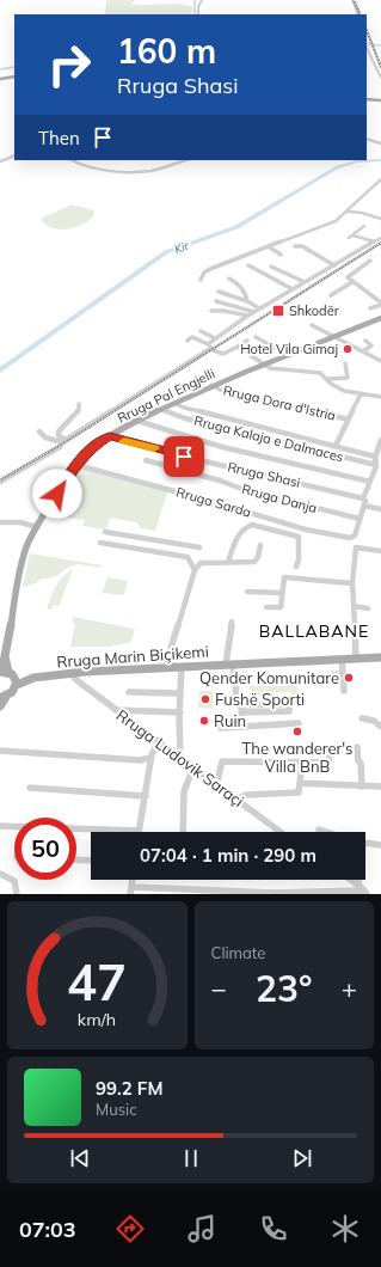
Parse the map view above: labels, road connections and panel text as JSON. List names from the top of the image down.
{
  "streets": {
    "main road": ["Rruga Pal Engjelli", "Rruga Marin Biçikemi"],
    "street": [
      "Rruga Dora d'Istria",
      "Rruga Kalaja e Dalmaces",
      "Rruga Shasi",
      "Rruga Danja",
      "Rruga Sarda",
      "Rruga Ludovik Saraçi"
    ]
  },
  "crossings": [
    ["Rruga Pal Engjelli", "Rruga Dora d'Istria"],
    ["Rruga Pal Engjelli", "Rruga Kalaja e Dalmaces"],
    ["Rruga Pal Engjelli", "Rruga Shasi"],
    ["Rruga Pal Engjelli", "Rruga Sarda"],
    ["Rruga Pal Engjelli", "Rruga Marin Biçikemi"],
    ["Rruga Danja", "Rruga Sarda"],
    ["Rruga Marin Biçikemi", "Rruga Ludovik Saraçi"]
  ],
  "districts": ["BALLABANE"],
  "water": ["Kir"],
  "places": {
    "transit": ["Shkodër"],
    "other": [
      "Hotel Vila Gimaj",
      "Qender Komunitare",
      "Fushë Sporti",
      "Ruin",
      "The wanderer's Villa BnB"
    ]
  },
  "page": {
    "turn": ["160 m", "Rruga Shasi"],
    "then": "Then",
    "limit": "50",
    "trip": "07:04 · 1 min · 290 m",
    "tile": "Climate",
    "heat": ["−", "23°", "+"],
    "song": ["99.2 FM", "Music"],
    "tabs": "07:03",
    "gauge": ["47", "km/h"]
  }
}
